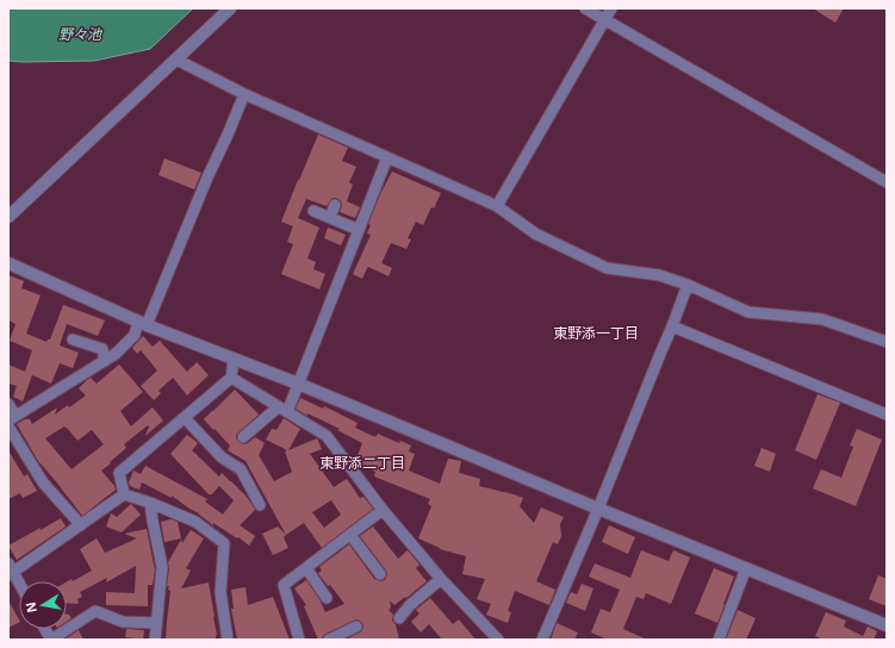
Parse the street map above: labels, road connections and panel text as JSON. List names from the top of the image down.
{
  "districts": ["東野添一丁目", "東野添二丁目"],
  "water": ["野々池"],
  "north": "left"
}
